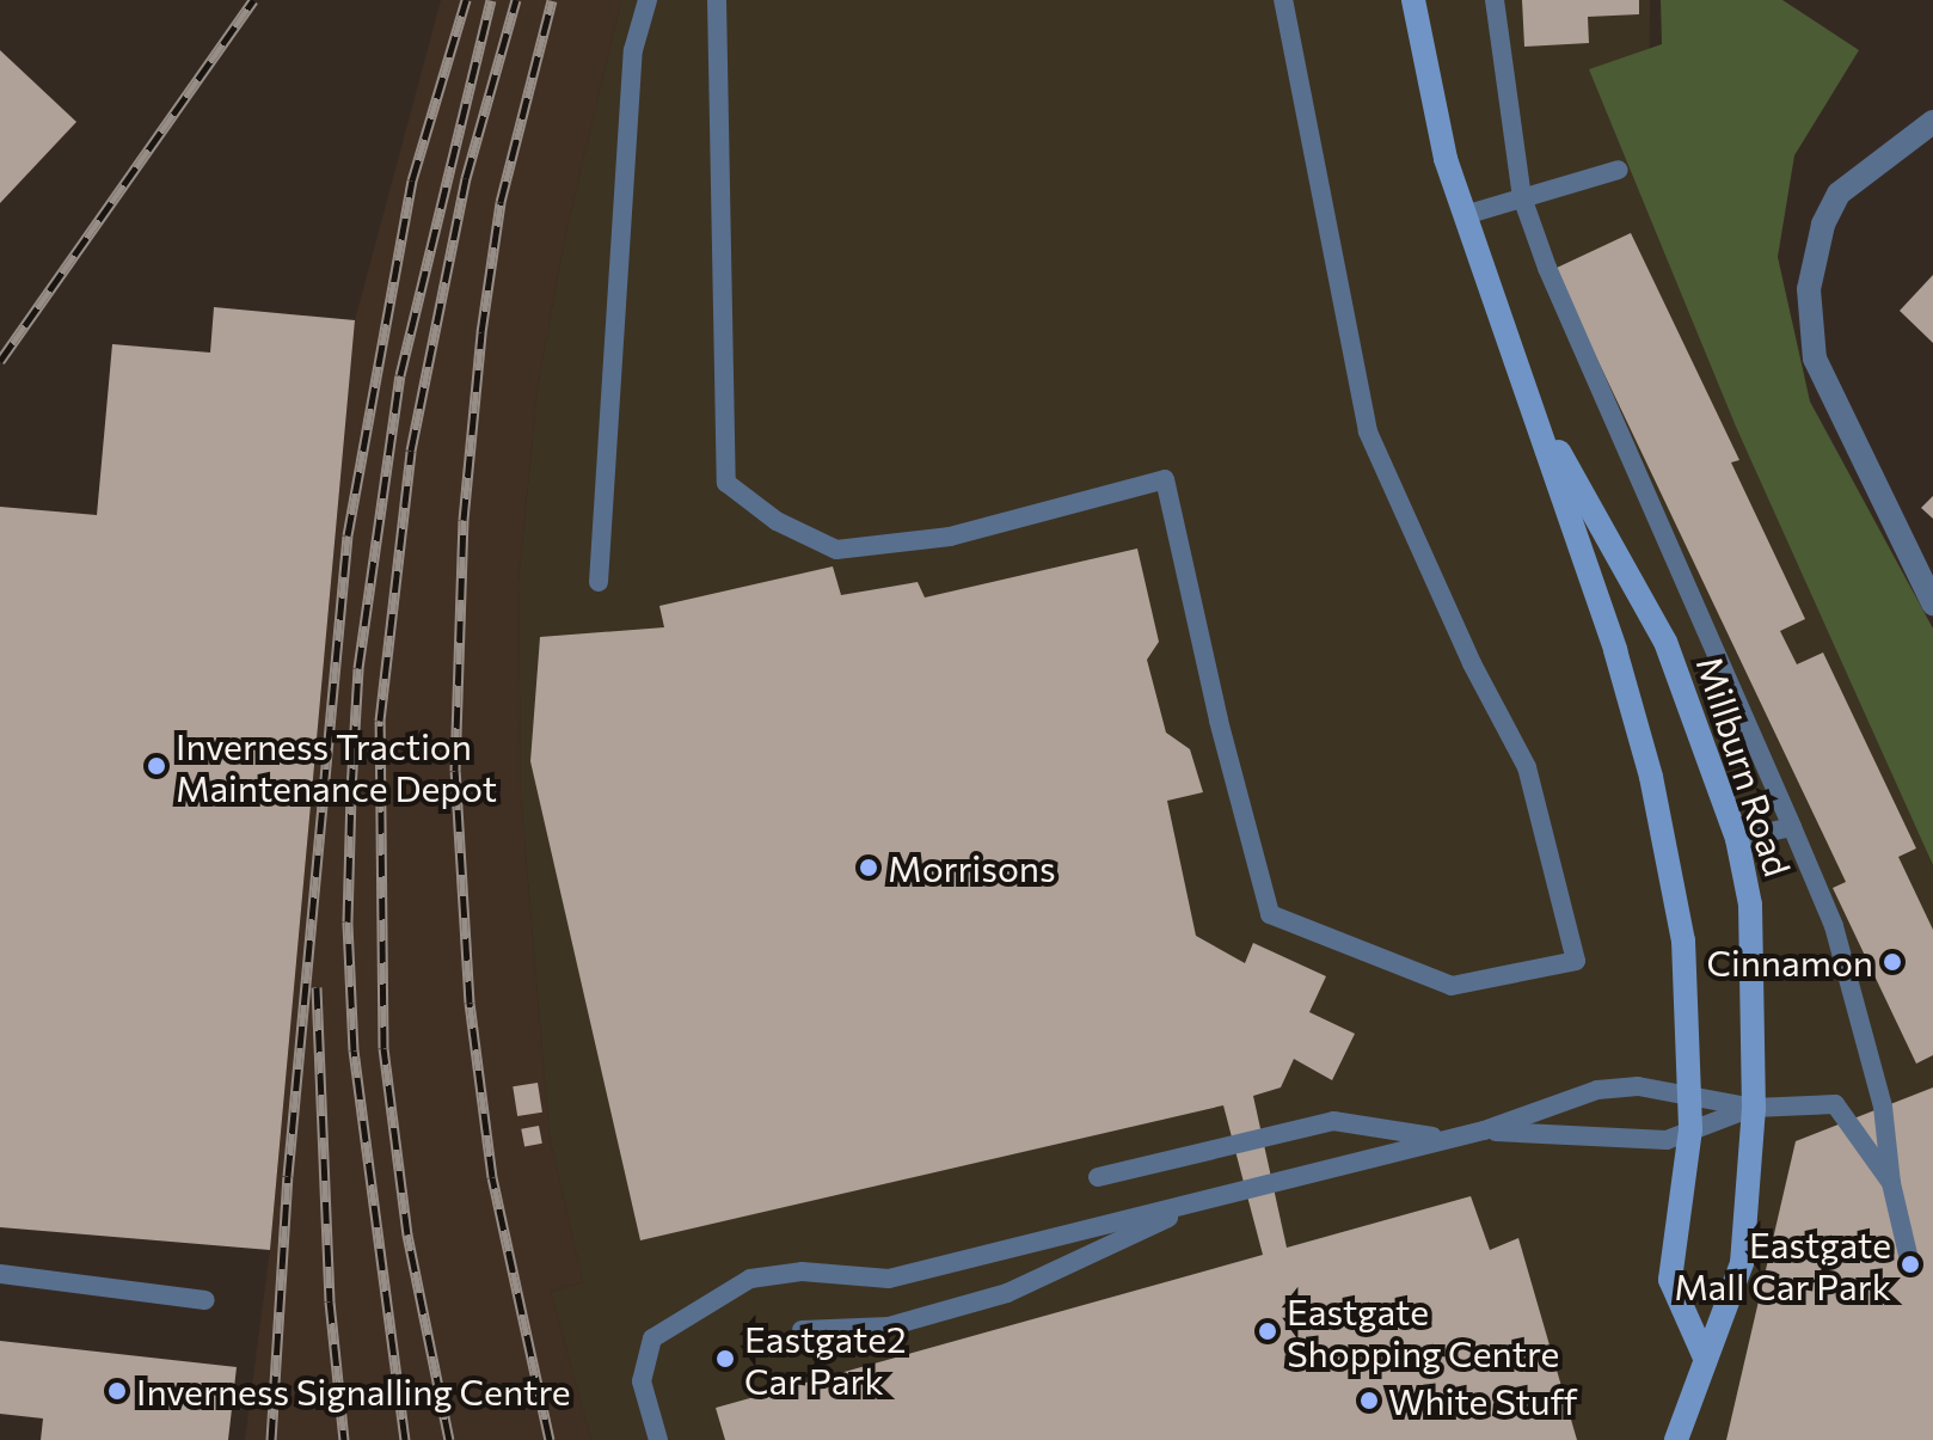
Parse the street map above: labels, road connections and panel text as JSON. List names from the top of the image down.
{
  "streets": {
    "main road": ["Millburn Road"]
  },
  "places": [
    "Inverness Traction Maintenance Depot",
    "Morrisons",
    "Cinnamon",
    "Eastgate Mall Car Park",
    "Eastgate Shopping Centre",
    "Eastgate2 Car Park",
    "Inverness Signalling Centre",
    "White Stuff"
  ]
}
